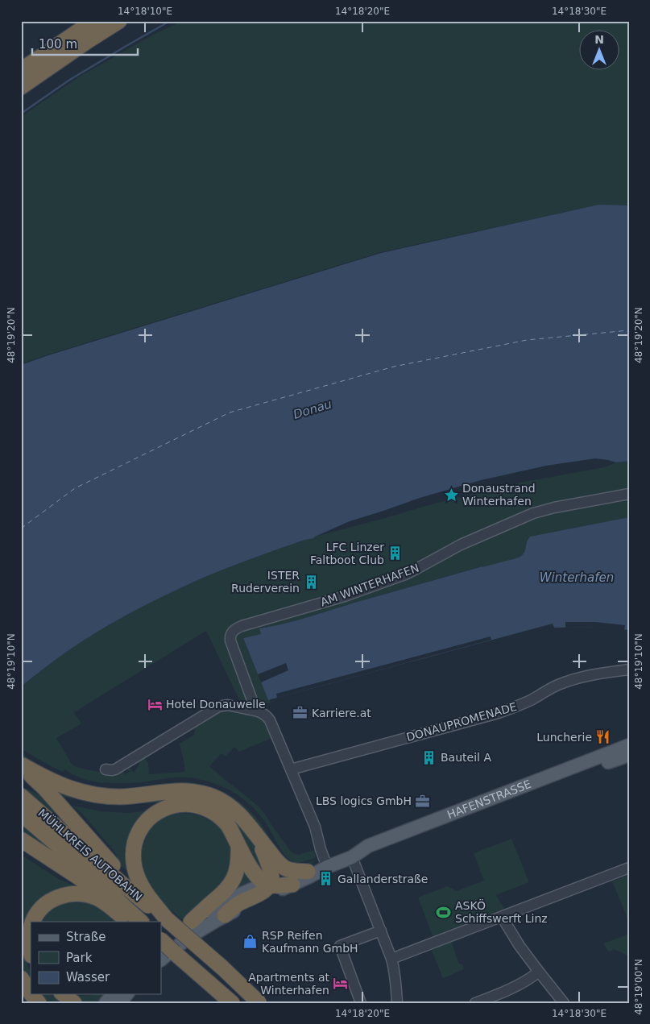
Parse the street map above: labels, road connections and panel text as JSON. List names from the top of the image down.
{
  "streets": {
    "highway": ["MÜHLKREIS AUTOBAHN"],
    "main road": ["HAFENSTRASSE"],
    "street": ["AM WINTERHAFEN", "DONAUPROMENADE"]
  },
  "water": ["Donau", "Winterhafen"],
  "places": {
    "place": ["Donaustrand Winterhafen"],
    "building": [
      "LFC Linzer Faltboot Club",
      "ISTER Ruderverein",
      "Bauteil A",
      "Gallanderstraße"
    ],
    "hotel": ["Hotel Donauwelle", "Apartments at Winterhafen"],
    "office": ["Karriere.at", "LBS logics GmbH"],
    "restaurant": ["Luncherie"],
    "sports": ["ASKÖ Schiffswerft Linz"],
    "shop": ["RSP Reifen Kaufmann GmbH"]
  },
  "legend": ["Straße", "Park", "Wasser"],
  "scale_bar": "100 m",
  "north": "top",
  "coordinates": [
    "14°18'10\"E",
    "14°18'20\"E",
    "14°18'30\"E",
    "48°19'20\"N",
    "48°19'10\"N",
    "48°19'00\"N"
  ]
}
